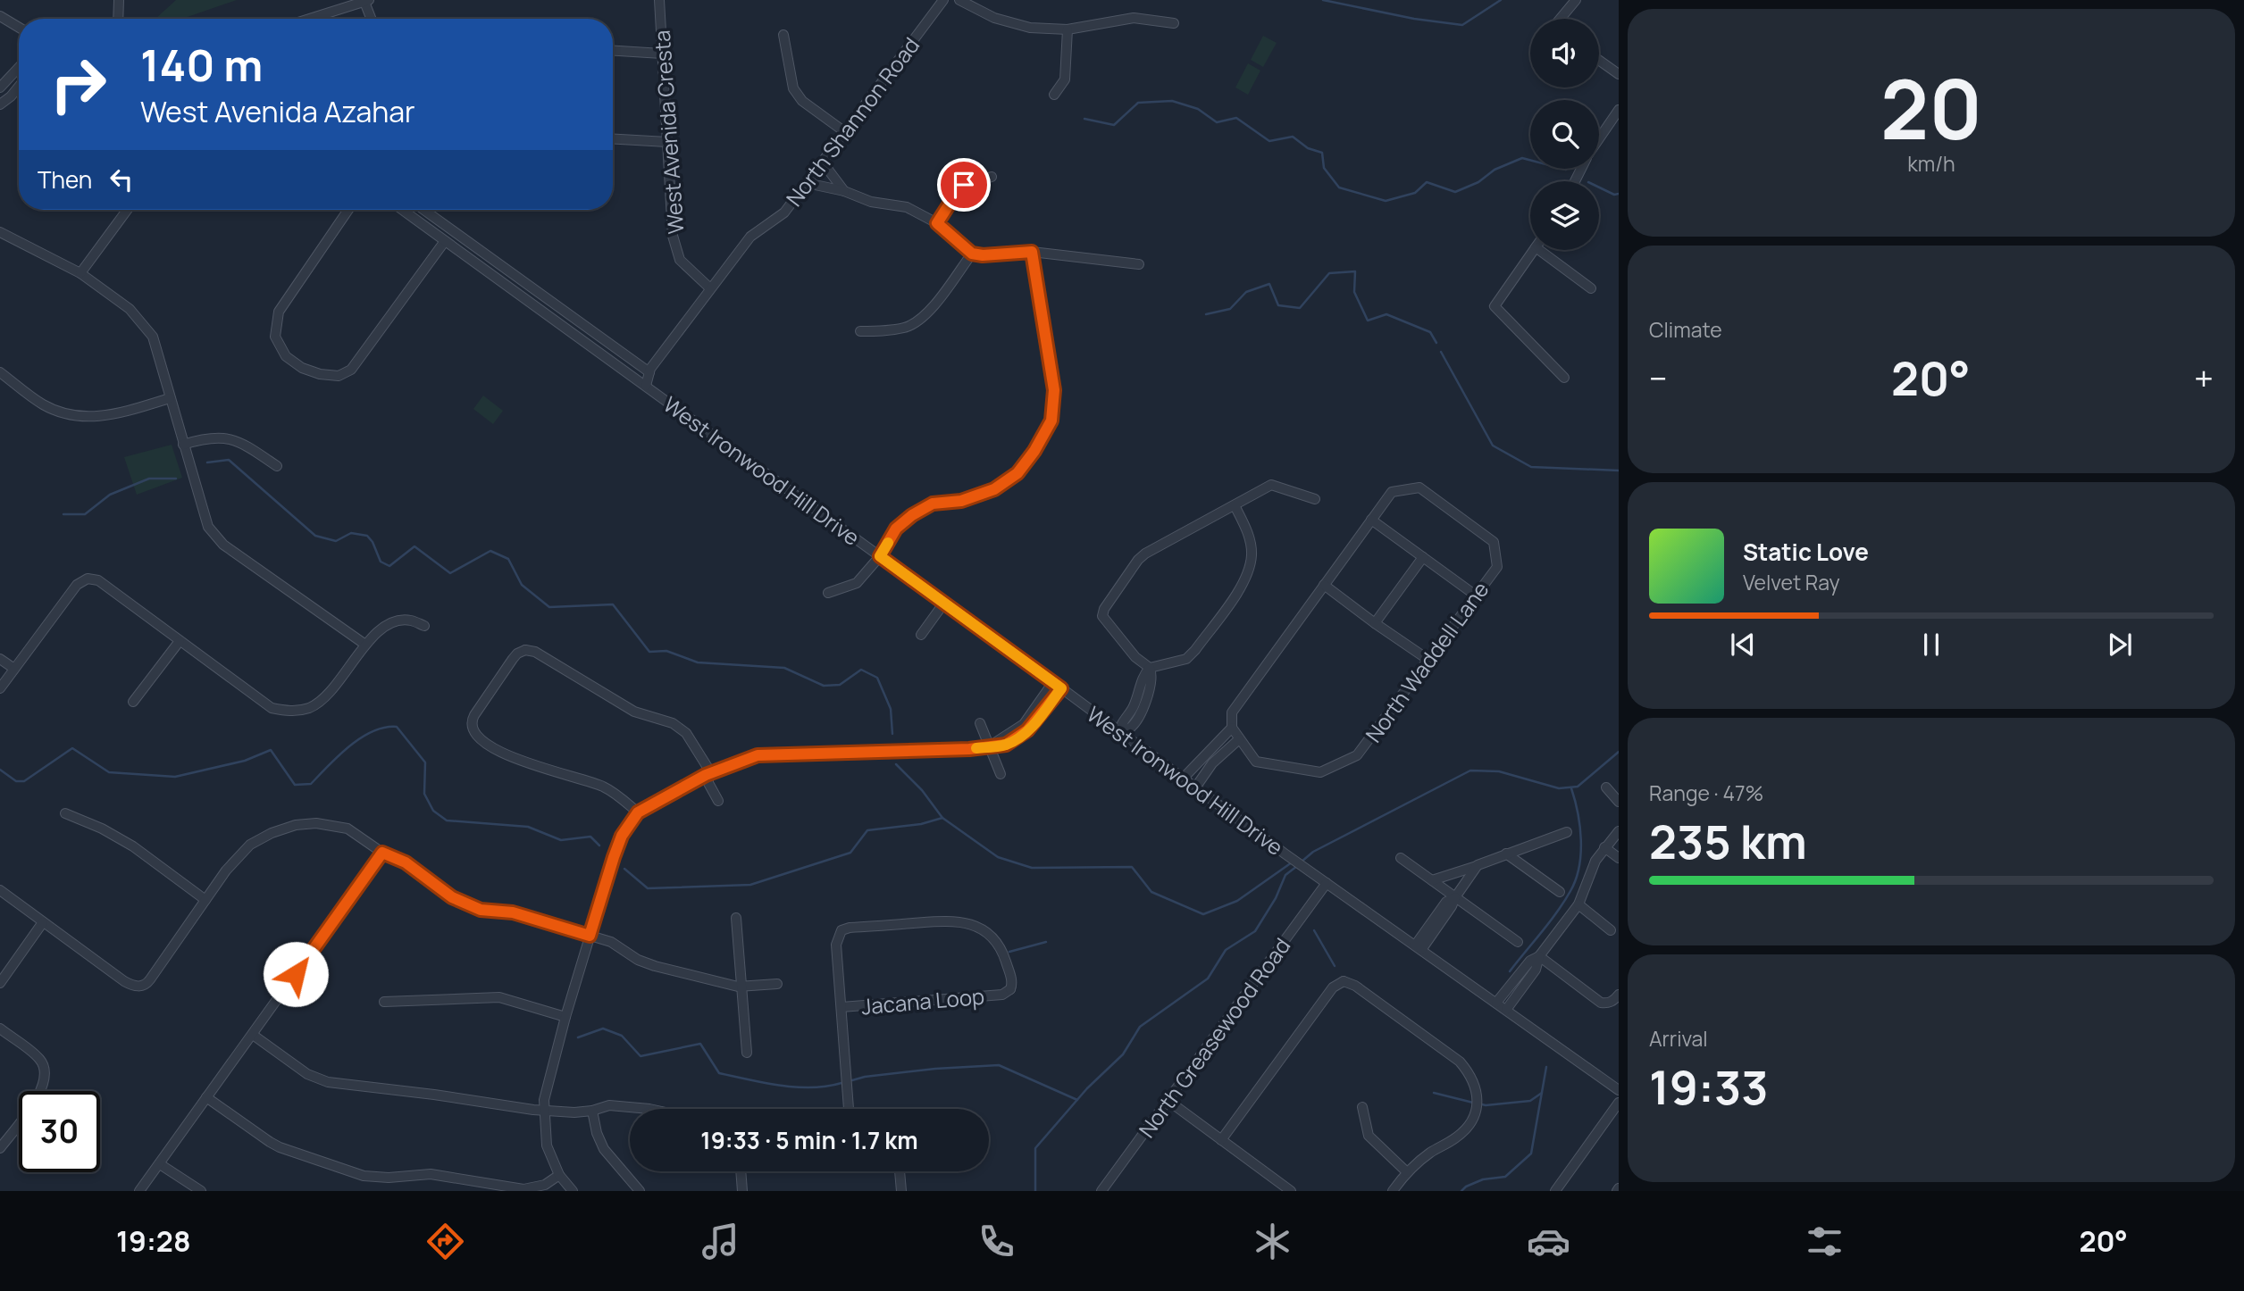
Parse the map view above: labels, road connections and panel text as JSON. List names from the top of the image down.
{
  "streets": {
    "street": [
      "North Shannon Road",
      "West Avenida Cresta",
      "West Ironwood Hill Drive",
      "North Waddell Lane",
      "Jacana Loop",
      "North Greasewood Road"
    ]
  },
  "crossings": [
    ["North Shannon Road", "West Avenida Cresta"],
    ["North Shannon Road", "West Ironwood Hill Drive"],
    ["West Ironwood Hill Drive", "North Waddell Lane"],
    ["West Ironwood Hill Drive", "North Greasewood Road"]
  ],
  "page": {
    "tile": [
      ["20", "km/h"],
      "Climate",
      ["Range · 47%", "235 km"],
      ["Arrival", "19:33"]
    ],
    "turn": ["140 m", "West Avenida Azahar"],
    "then": "Then",
    "heat": ["−", "20°", "+"],
    "song": ["Static Love", "Velvet Ray"],
    "limit": "30",
    "trip": "19:33 · 5 min · 1.7 km",
    "tabs": ["19:28", "20°"]
  }
}
